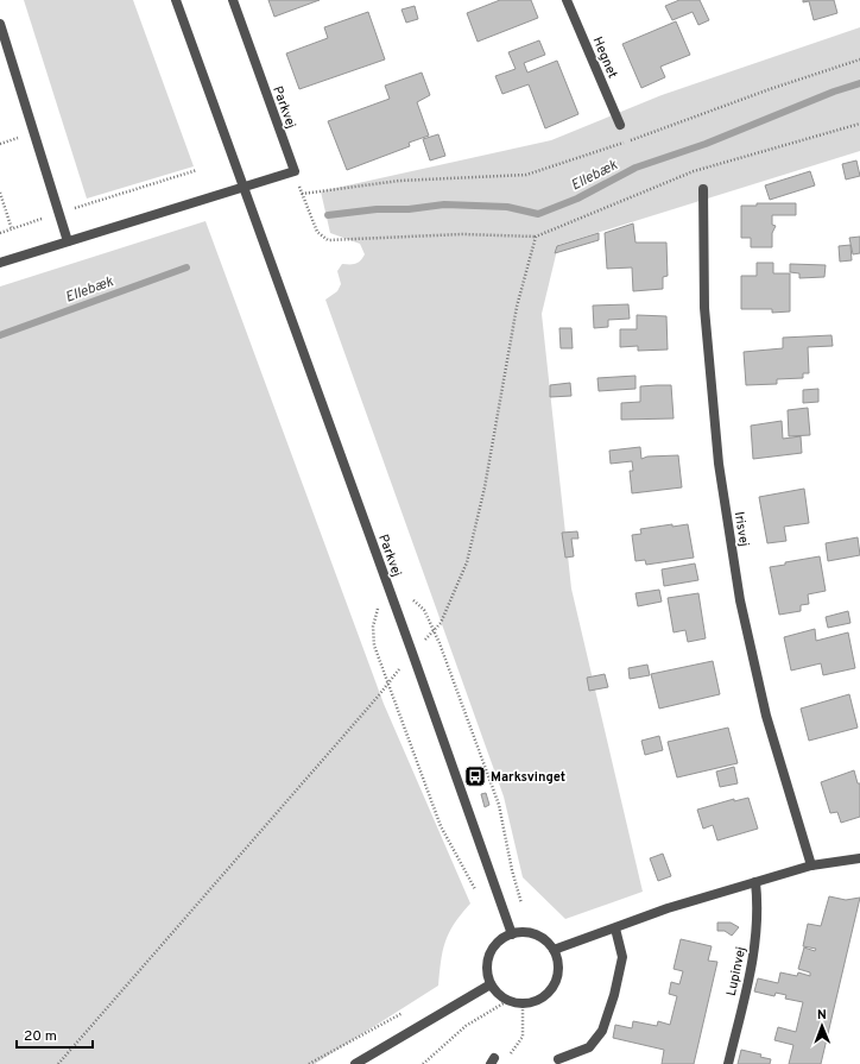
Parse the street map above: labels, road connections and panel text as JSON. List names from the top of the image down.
{
  "streets": {
    "street": [
      "Hegnet",
      "Parkvej",
      "Irisvej",
      "Lupinvej"
    ]
  },
  "water": ["Ellebæk"],
  "places": {
    "bus stop": ["Marksvinget"]
  },
  "scale_bar": "20 m",
  "north": "top"
}
